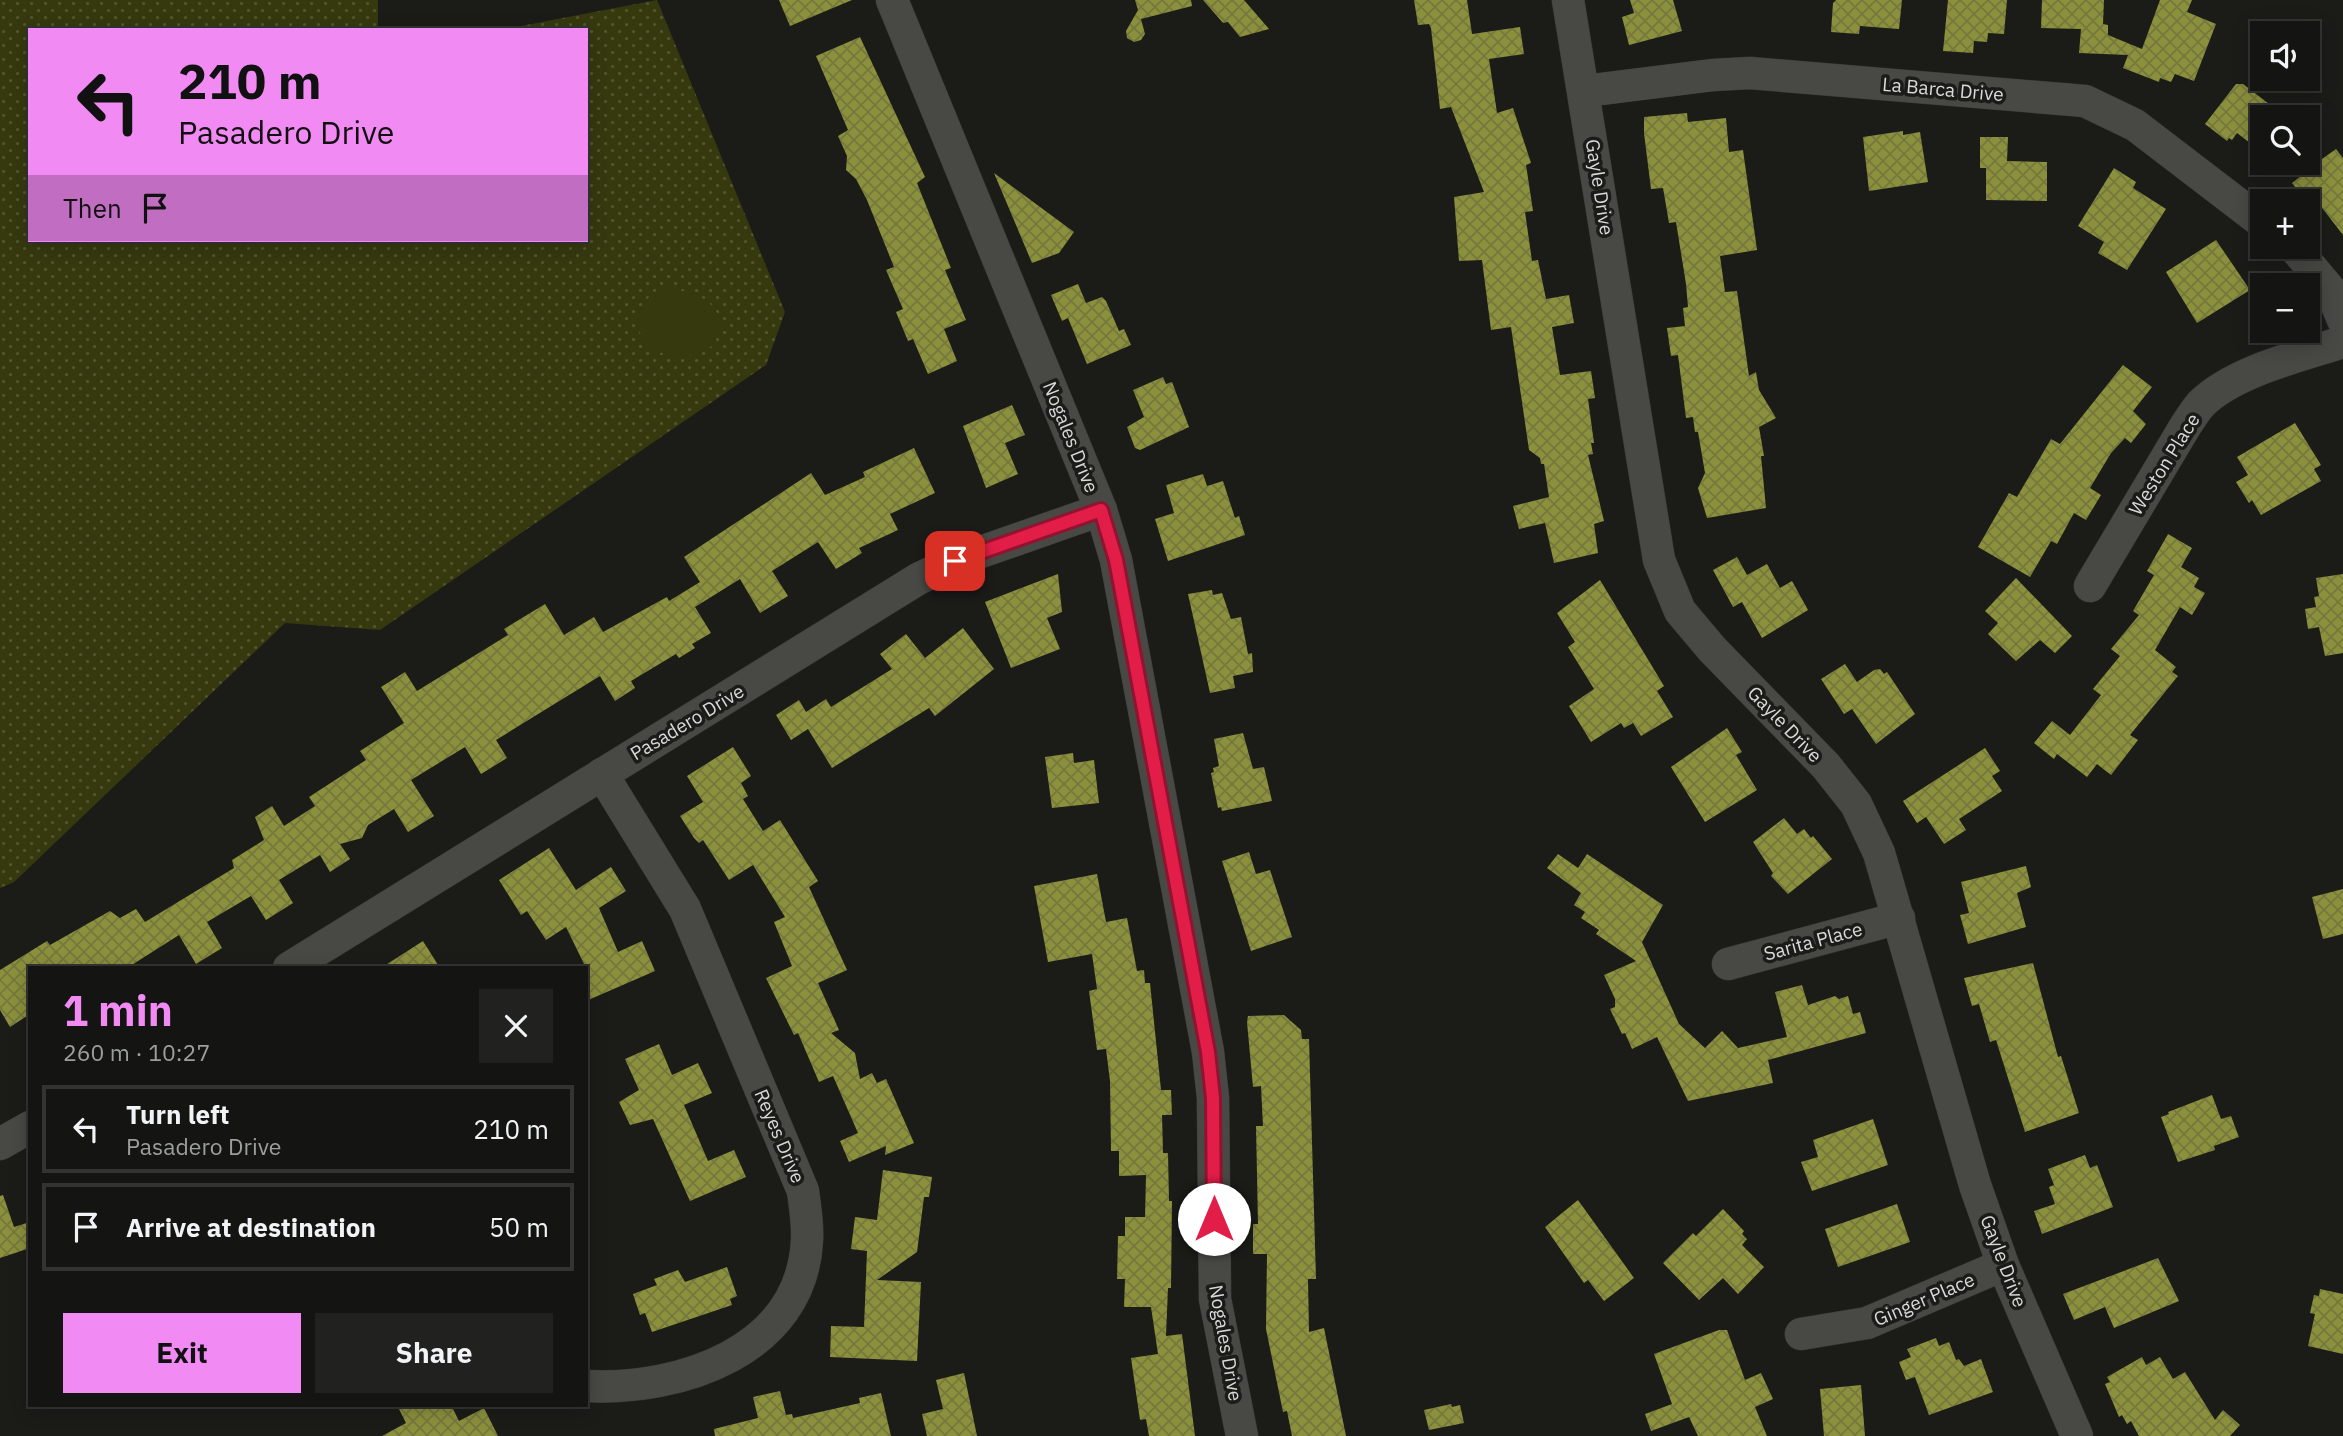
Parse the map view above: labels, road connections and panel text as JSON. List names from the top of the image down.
{
  "streets": {
    "street": [
      "La Barca Drive",
      "Gayle Drive",
      "Nogales Drive",
      "Weston Place",
      "Pasadero Drive",
      "Sarita Place",
      "Reyes Drive",
      "Ginger Place"
    ]
  },
  "crossings": [
    ["La Barca Drive", "Gayle Drive"],
    ["Gayle Drive", "Sarita Place"],
    ["Gayle Drive", "Ginger Place"],
    ["Nogales Drive", "Pasadero Drive"],
    ["Pasadero Drive", "Reyes Drive"]
  ],
  "page": {
    "map_buttons": ["+", "−"],
    "turn": ["210 m", "Pasadero Drive"],
    "then": "Then",
    "heading": ["1 min", "260 m · 10:27"],
    "list": [
      {
        "name": "Turn left",
        "note": "Pasadero Drive",
        "value": "210 m"
      },
      {
        "name": "Arrive at destination",
        "value": "50 m"
      }
    ],
    "buttons": ["Exit", "Share"]
  }
}
